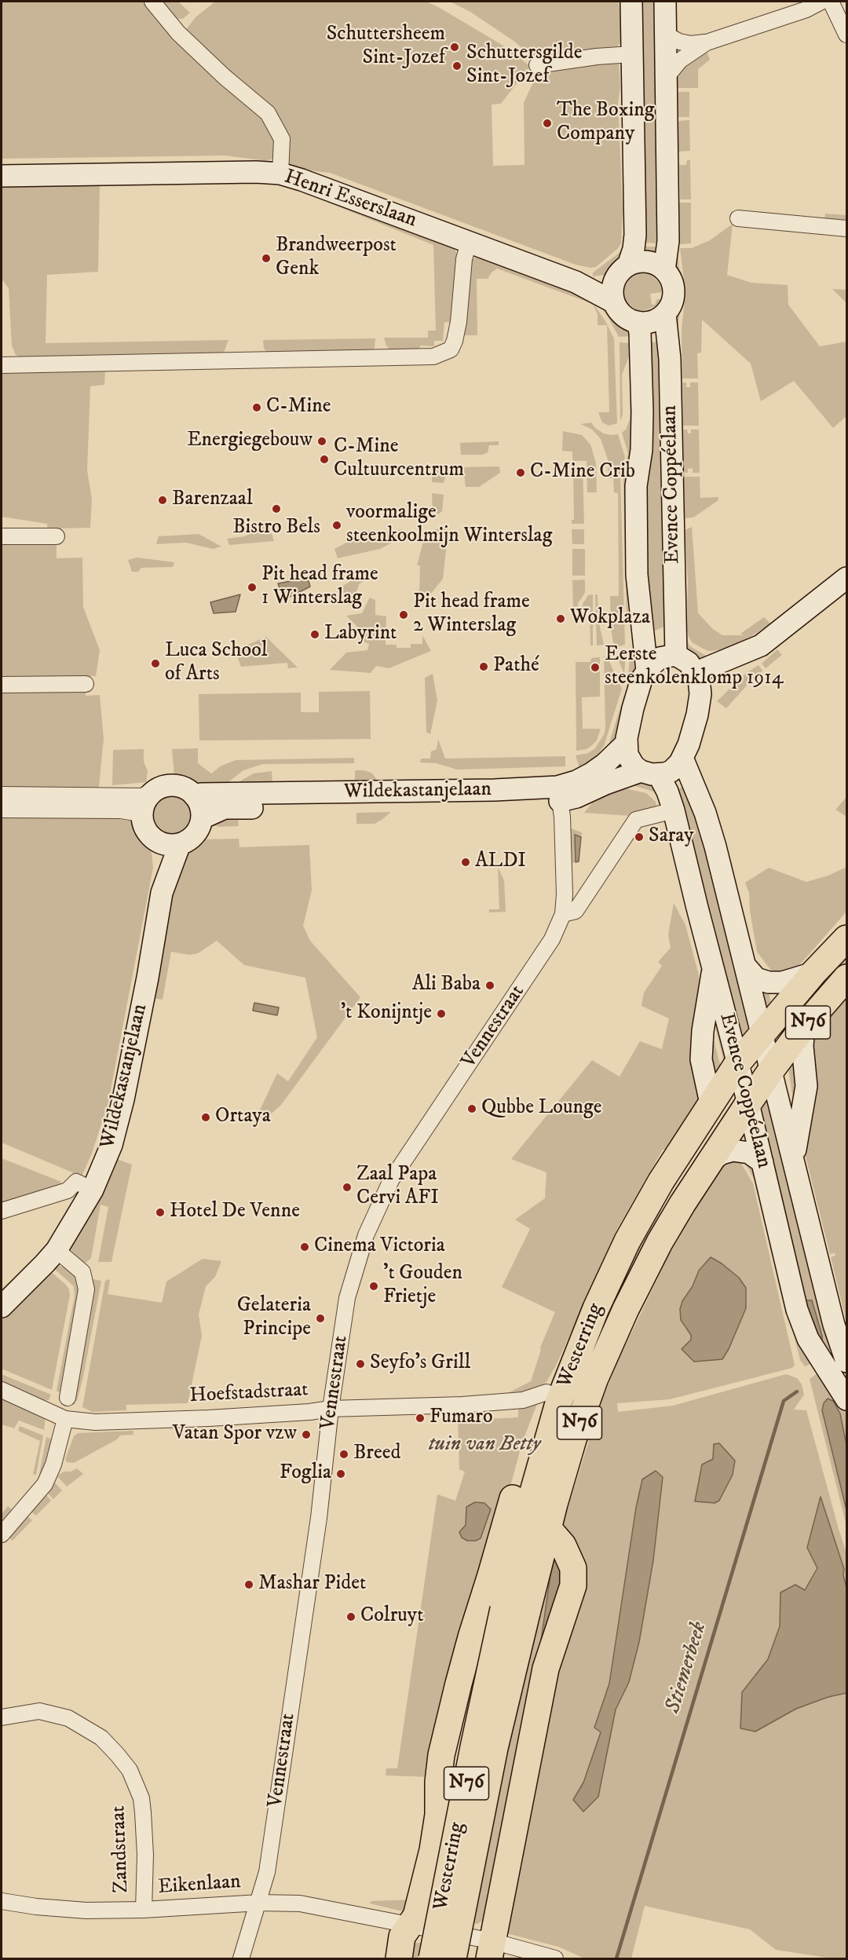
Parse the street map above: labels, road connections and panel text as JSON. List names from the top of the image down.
{
  "streets": {
    "highway": ["N76", "Westerring"],
    "street": [
      "Henri Esserslaan",
      "Evence Coppéelaan",
      "Wildekastanjelaan",
      "Vennestraat",
      "Hoefstadstraat",
      "Zandstraat",
      "Eikenlaan"
    ]
  },
  "crossings": [
    ["Henri Esserslaan", "Evence Coppéelaan"],
    ["Evence Coppéelaan", "Wildekastanjelaan"],
    ["Evence Coppéelaan", "Westerring"],
    ["Wildekastanjelaan", "Vennestraat"],
    ["Vennestraat", "Hoefstadstraat"],
    ["Vennestraat", "Eikenlaan"],
    ["Zandstraat", "Eikenlaan"]
  ],
  "water": ["Stiemerbeek"],
  "parks": ["tuin van Betty"],
  "places": [
    "Schuttersheem Sint-Jozef",
    "Schuttersgilde Sint-Jozef",
    "The Boxing Company",
    "Brandweerpost Genk",
    "C-Mine",
    "Energiegebouw",
    "C-Mine Cultuurcentrum",
    "C-Mine Crib",
    "Barenzaal",
    "Bistro Bels",
    "voormalige steenkoolmijn Winterslag",
    "Pit head frame 1 Winterslag",
    "Pit head frame 2 Winterslag",
    "Wokplaza",
    "Labyrint",
    "Luca School of Arts",
    "Pathé",
    "Eerste steenkolenklomp 1914",
    "Saray",
    "ALDI",
    "Ali Baba",
    "'t Konijntje",
    "Qubbe Lounge",
    "Ortaya",
    "Zaal Papa Cervi AFI",
    "Hotel De Venne",
    "Cinema Victoria",
    "'t Gouden Frietje",
    "Gelateria Principe",
    "Seyfo's Grill",
    "Fumaro",
    "Vatan Spor vzw",
    "Breed",
    "Foglia",
    "Mashar Pidet",
    "Colruyt"
  ]
}
